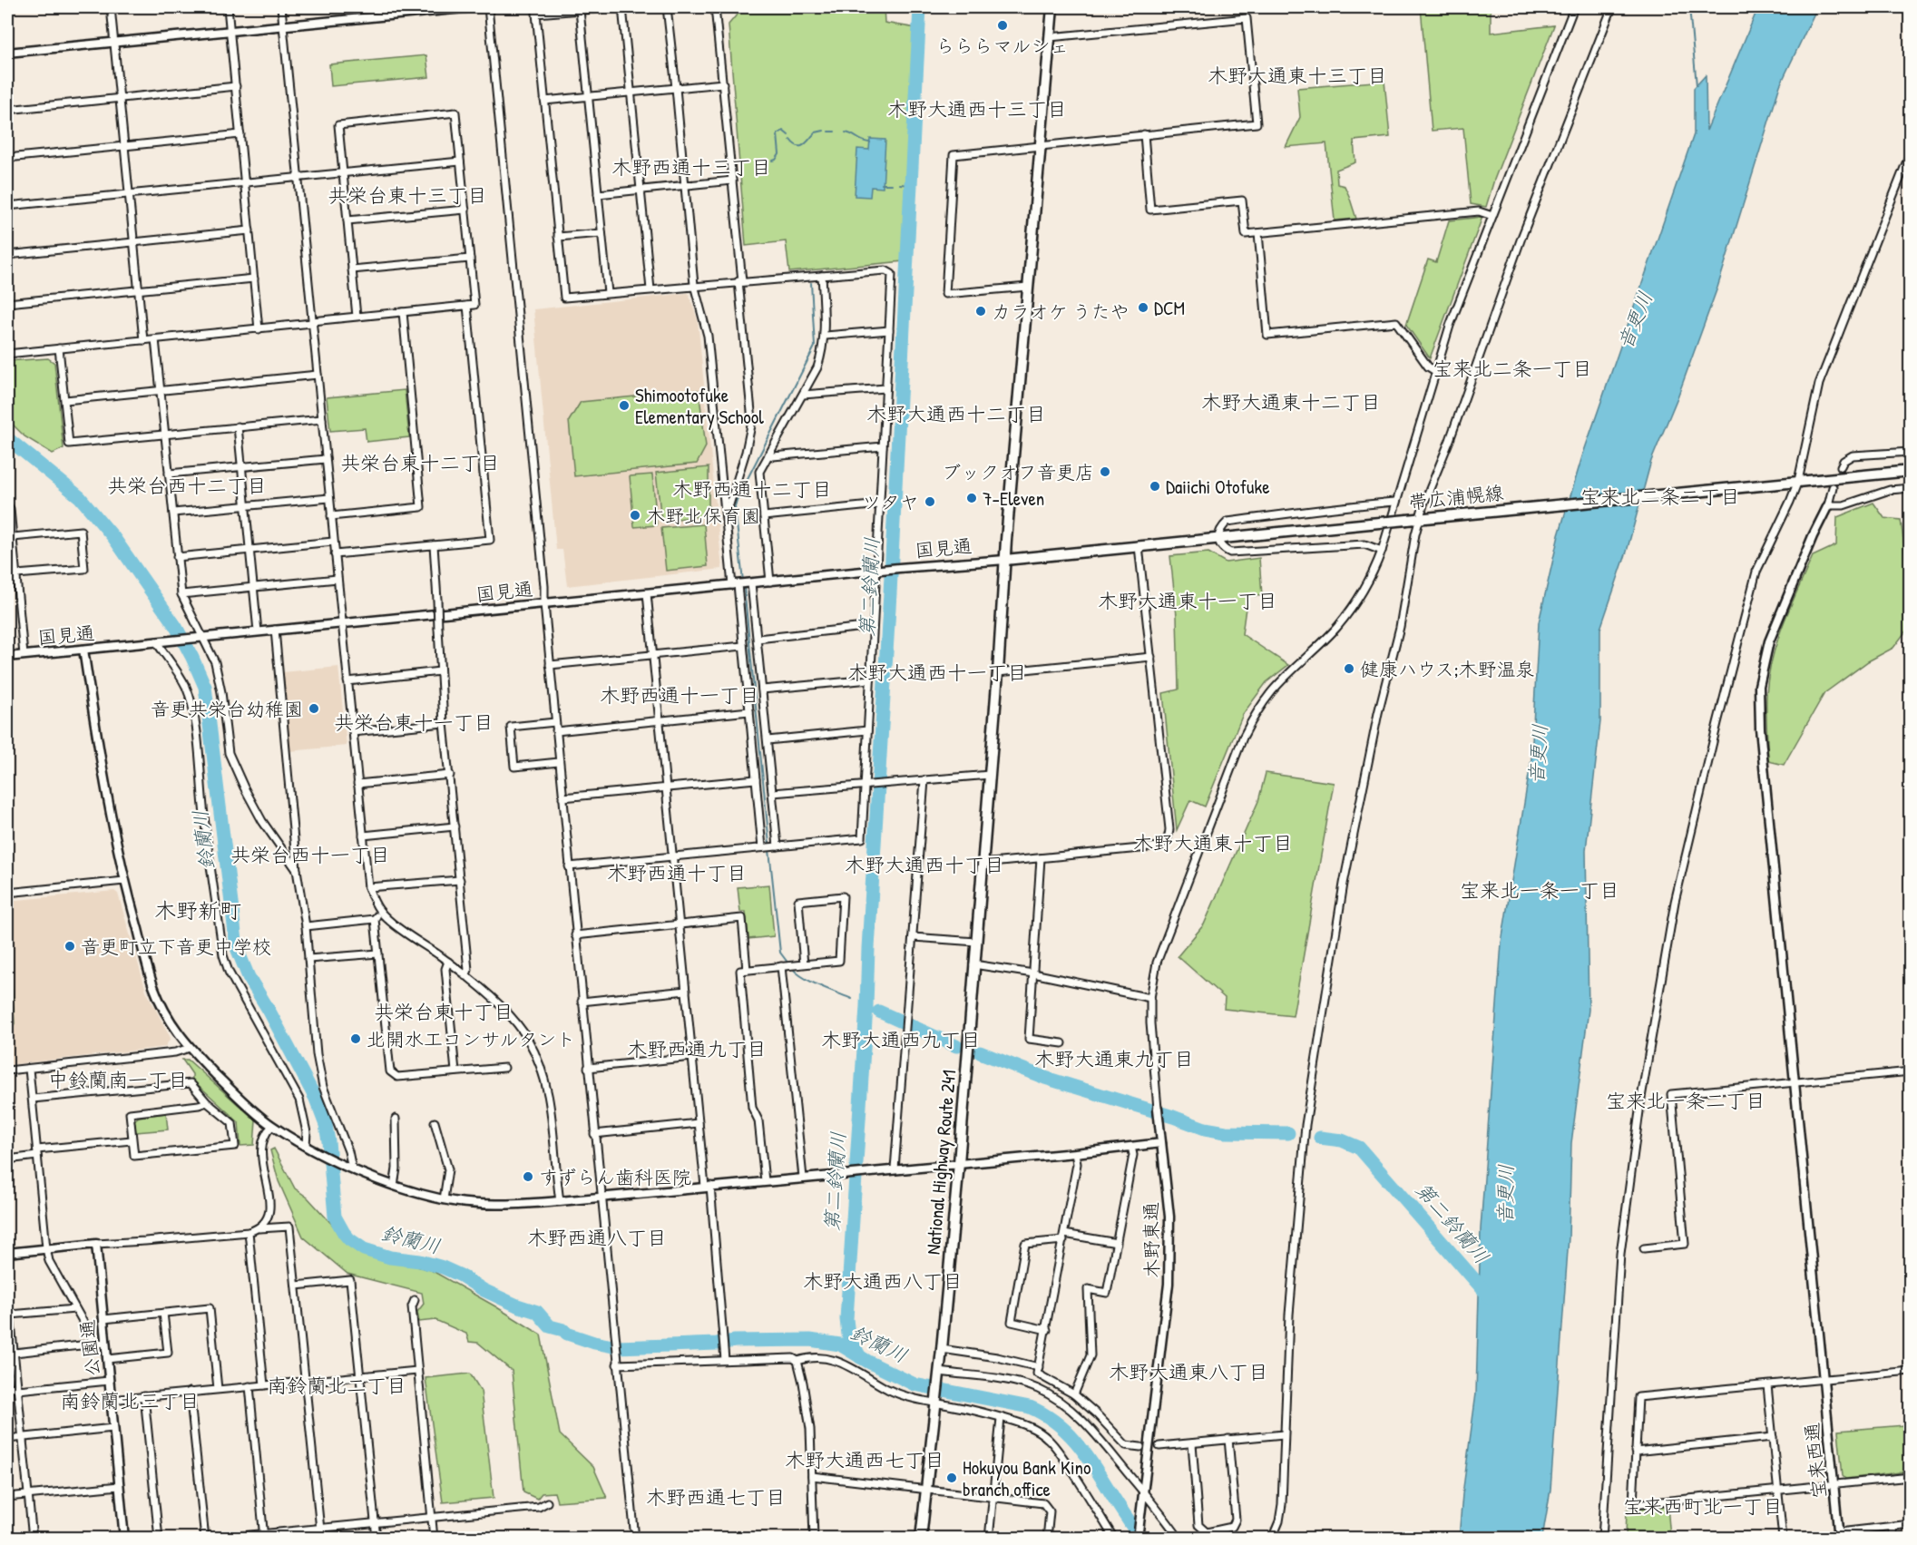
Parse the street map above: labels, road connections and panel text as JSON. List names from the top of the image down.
{
  "streets": {
    "main road": ["帯広浦幌線", "National Highway Route 241"],
    "street": [
      "国見通",
      "木野東通",
      "公園通",
      "宝来西通"
    ]
  },
  "crossings": [
    ["帯広浦幌線", "国見通"],
    ["帯広浦幌線", "National Highway Route 241"],
    ["国見通", "National Highway Route 241"]
  ],
  "districts": [
    "木野大通東十三丁目",
    "木野大通西十三丁目",
    "木野西通十三丁目",
    "共栄台東十三丁目",
    "宝来北二条一丁目",
    "木野大通東十二丁目",
    "木野大通西十二丁目",
    "共栄台東十二丁目",
    "共栄台西十二丁目",
    "木野西通十二丁目",
    "宝来北二条二丁目",
    "木野大通東十一丁目",
    "木野大通西十一丁目",
    "木野西通十一丁目",
    "共栄台東十一丁目",
    "木野大通東十丁目",
    "共栄台西十一丁目",
    "木野大通西十丁目",
    "木野西通十丁目",
    "宝来北一条一丁目",
    "木野新町",
    "共栄台東十丁目",
    "木野大通西九丁目",
    "木野西通九丁目",
    "木野大通東九丁目",
    "中鈴蘭南一丁目",
    "宝来北一条二丁目",
    "木野西通八丁目",
    "木野大通西八丁目",
    "木野大通東八丁目",
    "南鈴蘭北二丁目",
    "南鈴蘭北三丁目",
    "木野大通西七丁目",
    "木野西通七丁目",
    "宝来西町北一丁目"
  ],
  "water": ["音更川", "第二鈴蘭川", "鈴蘭川"],
  "places": [
    "らららマルシェ",
    "DCM",
    "カラオケ うたや",
    "Shimootofuke Elementary School",
    "ブックオフ音更店",
    "Daiichi Otofuke",
    "7-Eleven",
    "ツタヤ",
    "木野北保育園",
    "健康ハウス;木野温泉",
    "音更共栄台幼稚園",
    "音更町立下音更中学校",
    "北開水工コンサルタント",
    "すずらん歯科医院",
    "Hokuyou Bank Kino branch office"
  ]
}
